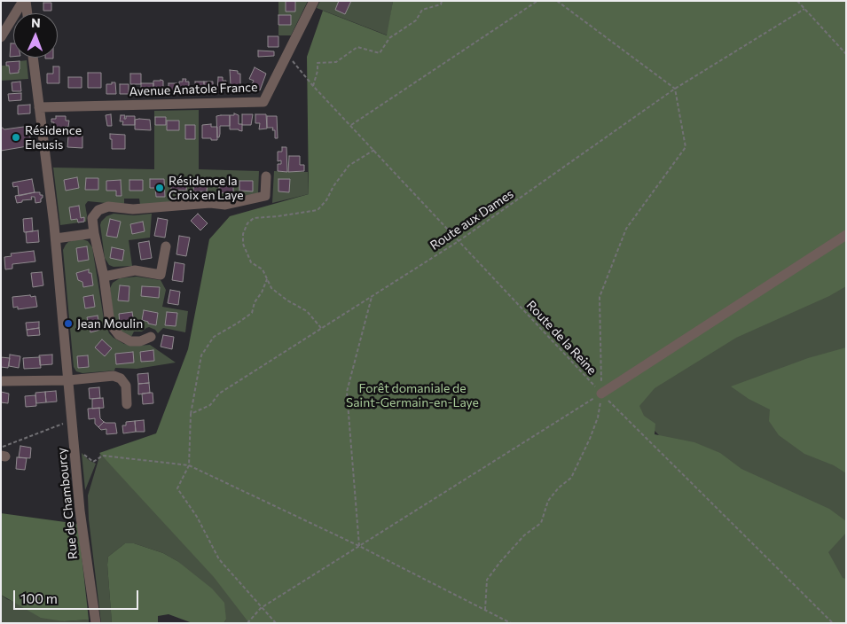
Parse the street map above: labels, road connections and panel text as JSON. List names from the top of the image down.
{
  "streets": {
    "street": ["Avenue Anatole France", "Rue de Chambourcy"],
    "path": ["Route aux Dames", "Route de la Reine"]
  },
  "crossings": [
    ["Avenue Anatole France", "Route de la Reine"],
    ["Avenue Anatole France", "Rue de Chambourcy"],
    ["Route aux Dames", "Route de la Reine"]
  ],
  "parks": ["Forêt domaniale de Saint-Germain-en-Laye"],
  "places": ["Résidence Eleusis", "Résidence la Croix en Laye", "Jean Moulin"],
  "scale_bar": "100 m",
  "north": "top"
}
